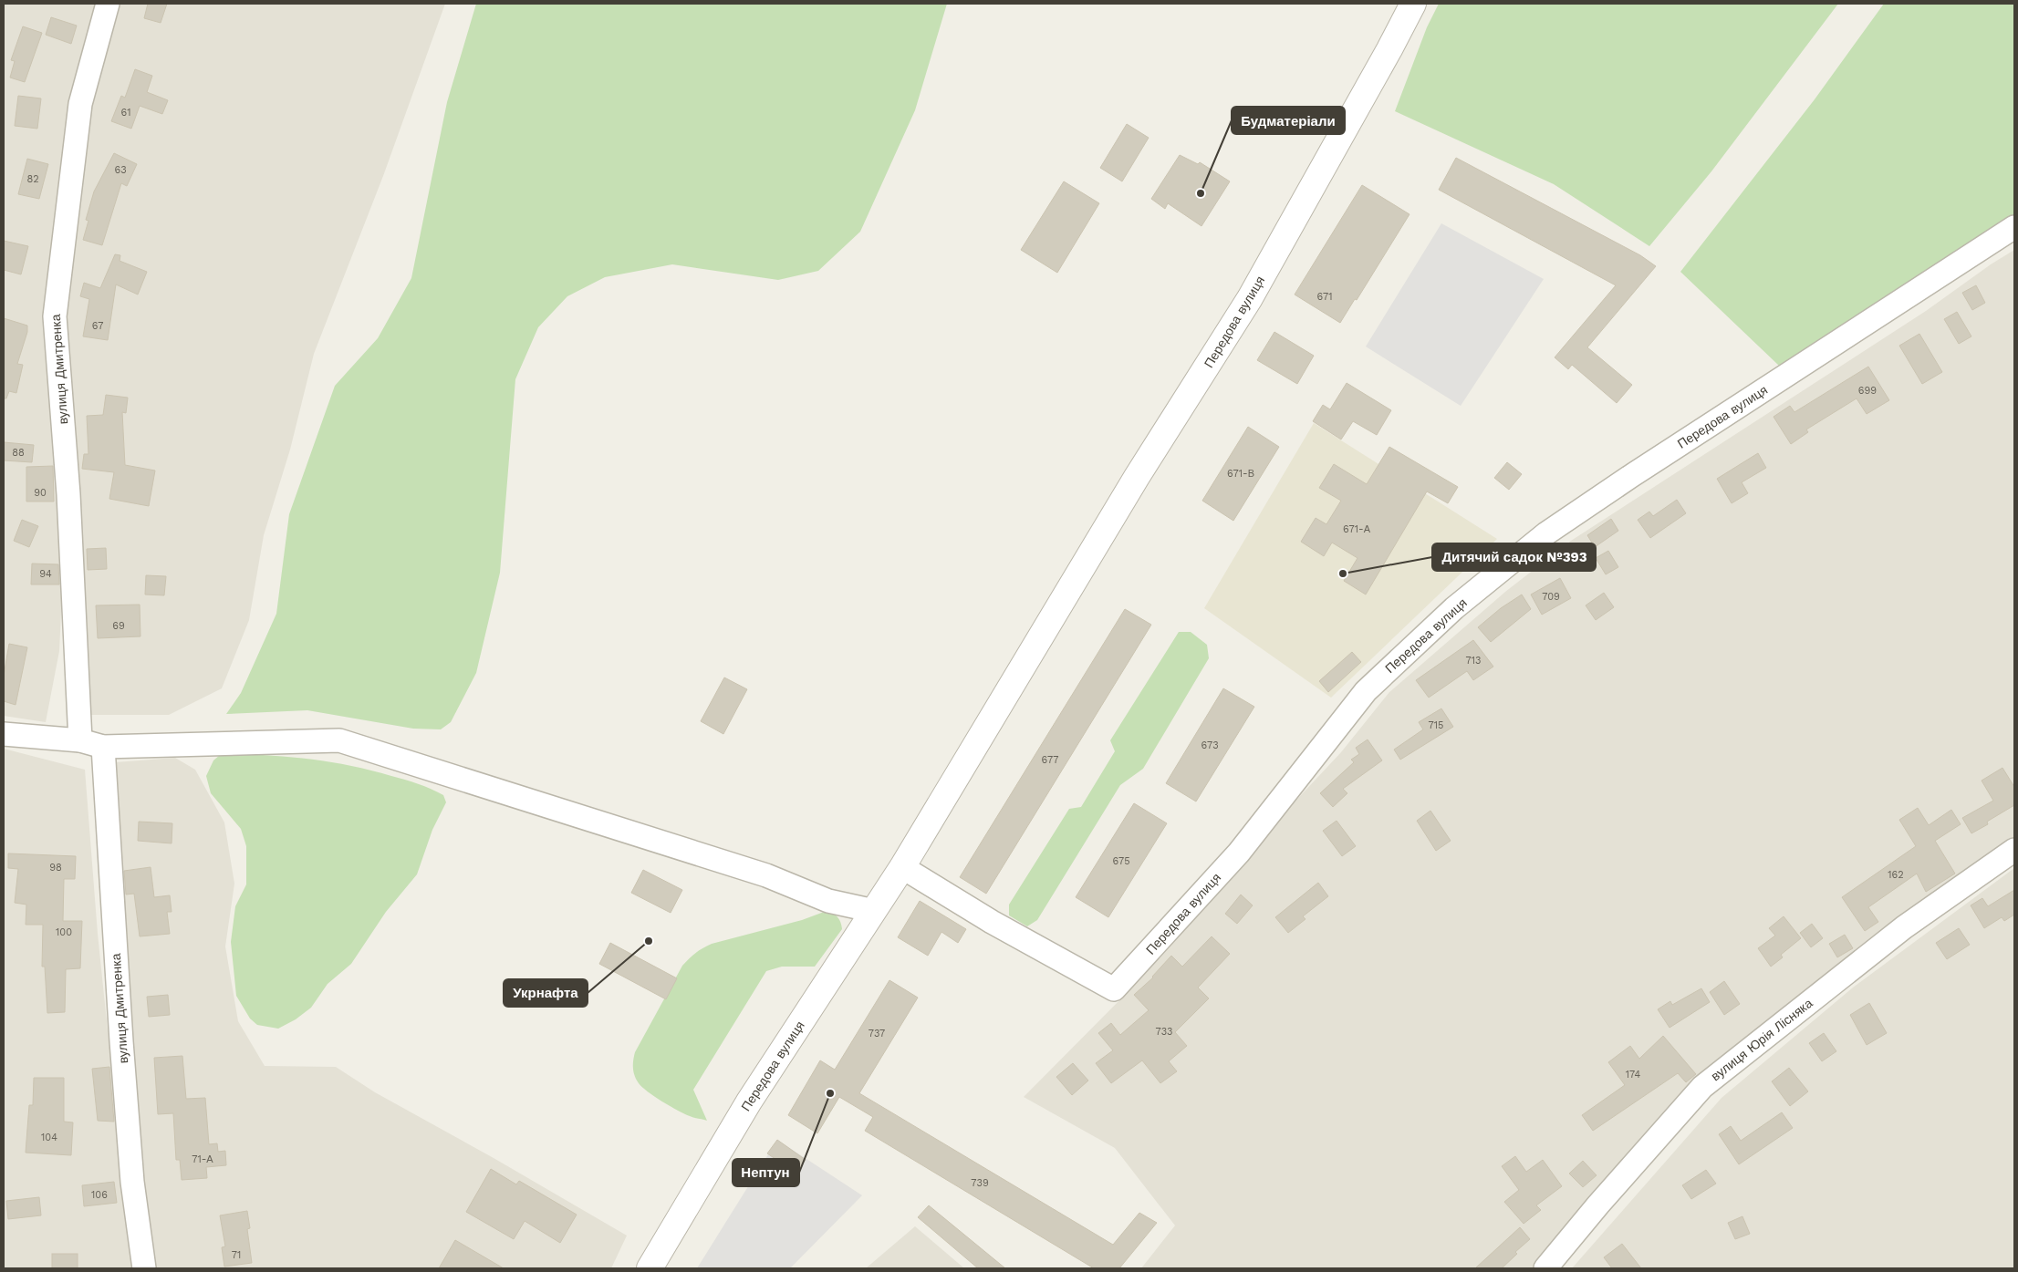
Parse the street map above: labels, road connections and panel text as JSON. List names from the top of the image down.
{
  "streets": {
    "street": ["Передова вулиця", "вулиця Дмитренка", "вулиця Юрія Лісняка"]
  },
  "places": [
    "Будматеріали",
    "Дитячий садок №393",
    "Укрнафта",
    "Нептун"
  ],
  "house_numbers": [
    "61",
    "63",
    "82",
    "671",
    "67",
    "699",
    "88",
    "671-В",
    "90",
    "671-А",
    "94",
    "709",
    "69",
    "713",
    "715",
    "673",
    "677",
    "675",
    "98",
    "162",
    "100",
    "733",
    "737",
    "174",
    "104",
    "71-А",
    "739",
    "106",
    "71"
  ]
}
